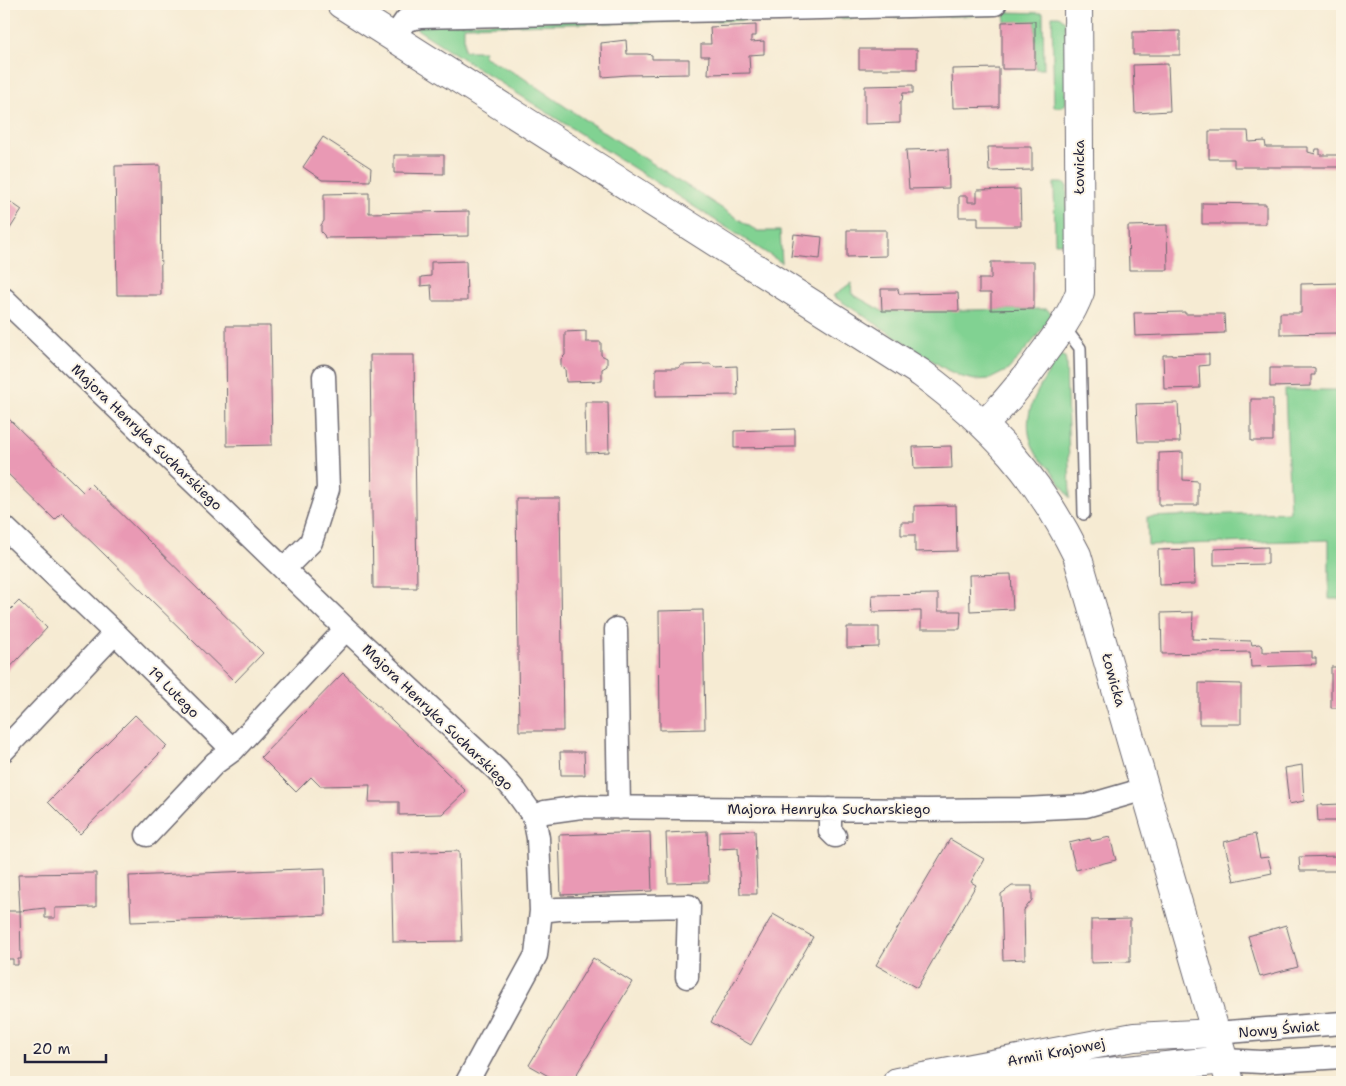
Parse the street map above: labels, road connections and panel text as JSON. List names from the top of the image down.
{
  "streets": {
    "main road": ["Łowicka", "Armii Krajowej"],
    "street": ["Majora Henryka Sucharskiego", "19 Lutego", "Nowy Świat"]
  },
  "crossings": [
    ["Łowicka", "Majora Henryka Sucharskiego"],
    ["Łowicka", "Nowy Świat"],
    ["Łowicka", "Armii Krajowej"],
    ["Nowy Świat", "Armii Krajowej"]
  ],
  "scale_bar": "20 m"
}
